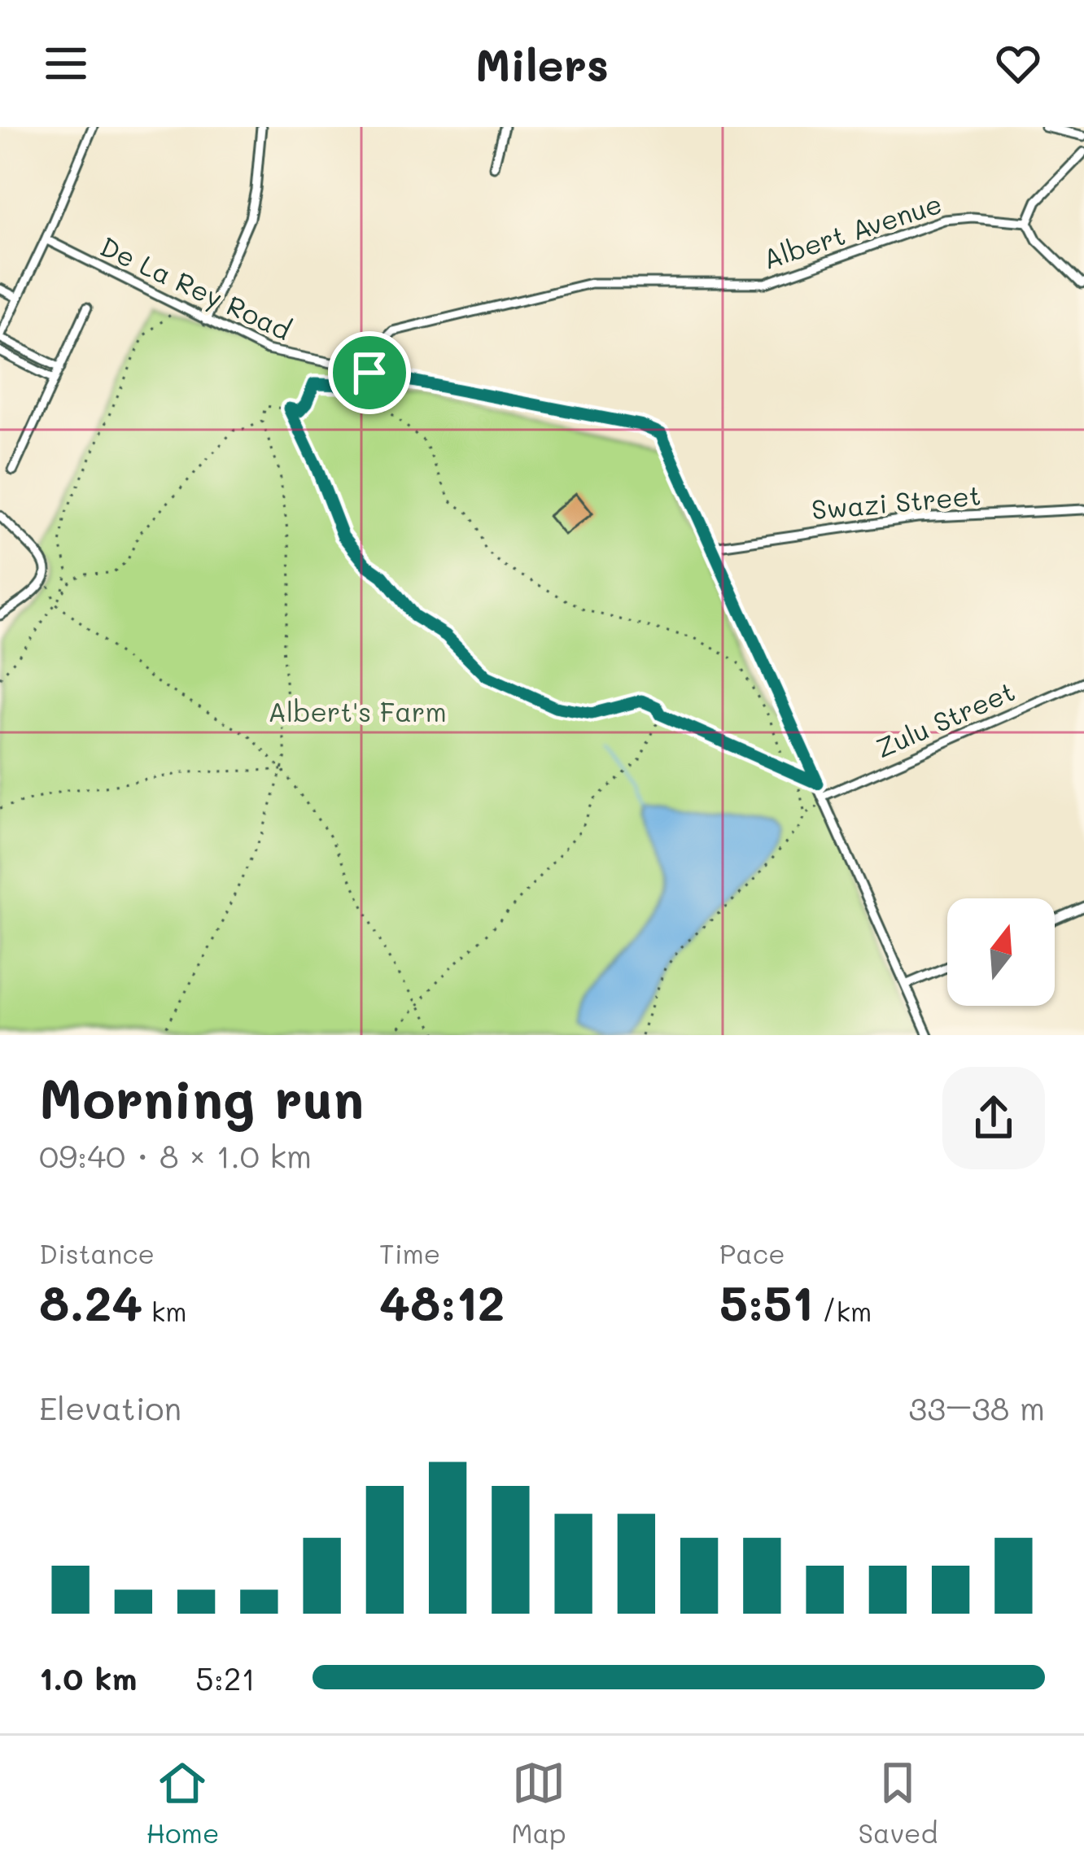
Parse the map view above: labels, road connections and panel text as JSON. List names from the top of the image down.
{
  "streets": {
    "street": [
      "Albert Avenue",
      "De La Rey Road",
      "Swazi Street",
      "Zulu Street"
    ]
  },
  "crossings": [
    ["Albert Avenue", "De La Rey Road"],
    ["De La Rey Road", "Swazi Street"],
    ["De La Rey Road", "Zulu Street"]
  ],
  "parks": ["Albert's Farm"],
  "north": "top",
  "page": {
    "header": "Milers",
    "heading": ["Morning run", "09:40 · 8 × 1.0 km"],
    "stats": [
      ["Distance", "8.24 km"],
      ["Time", "48:12"],
      ["Pace", "5:51 /km"]
    ],
    "chart": ["Elevation", "33–38 m"],
    "list": [
      {
        "name": "1.0 km",
        "note": "5:21"
      }
    ],
    "tabs": ["Home", "Map", "Saved"]
  }
}
